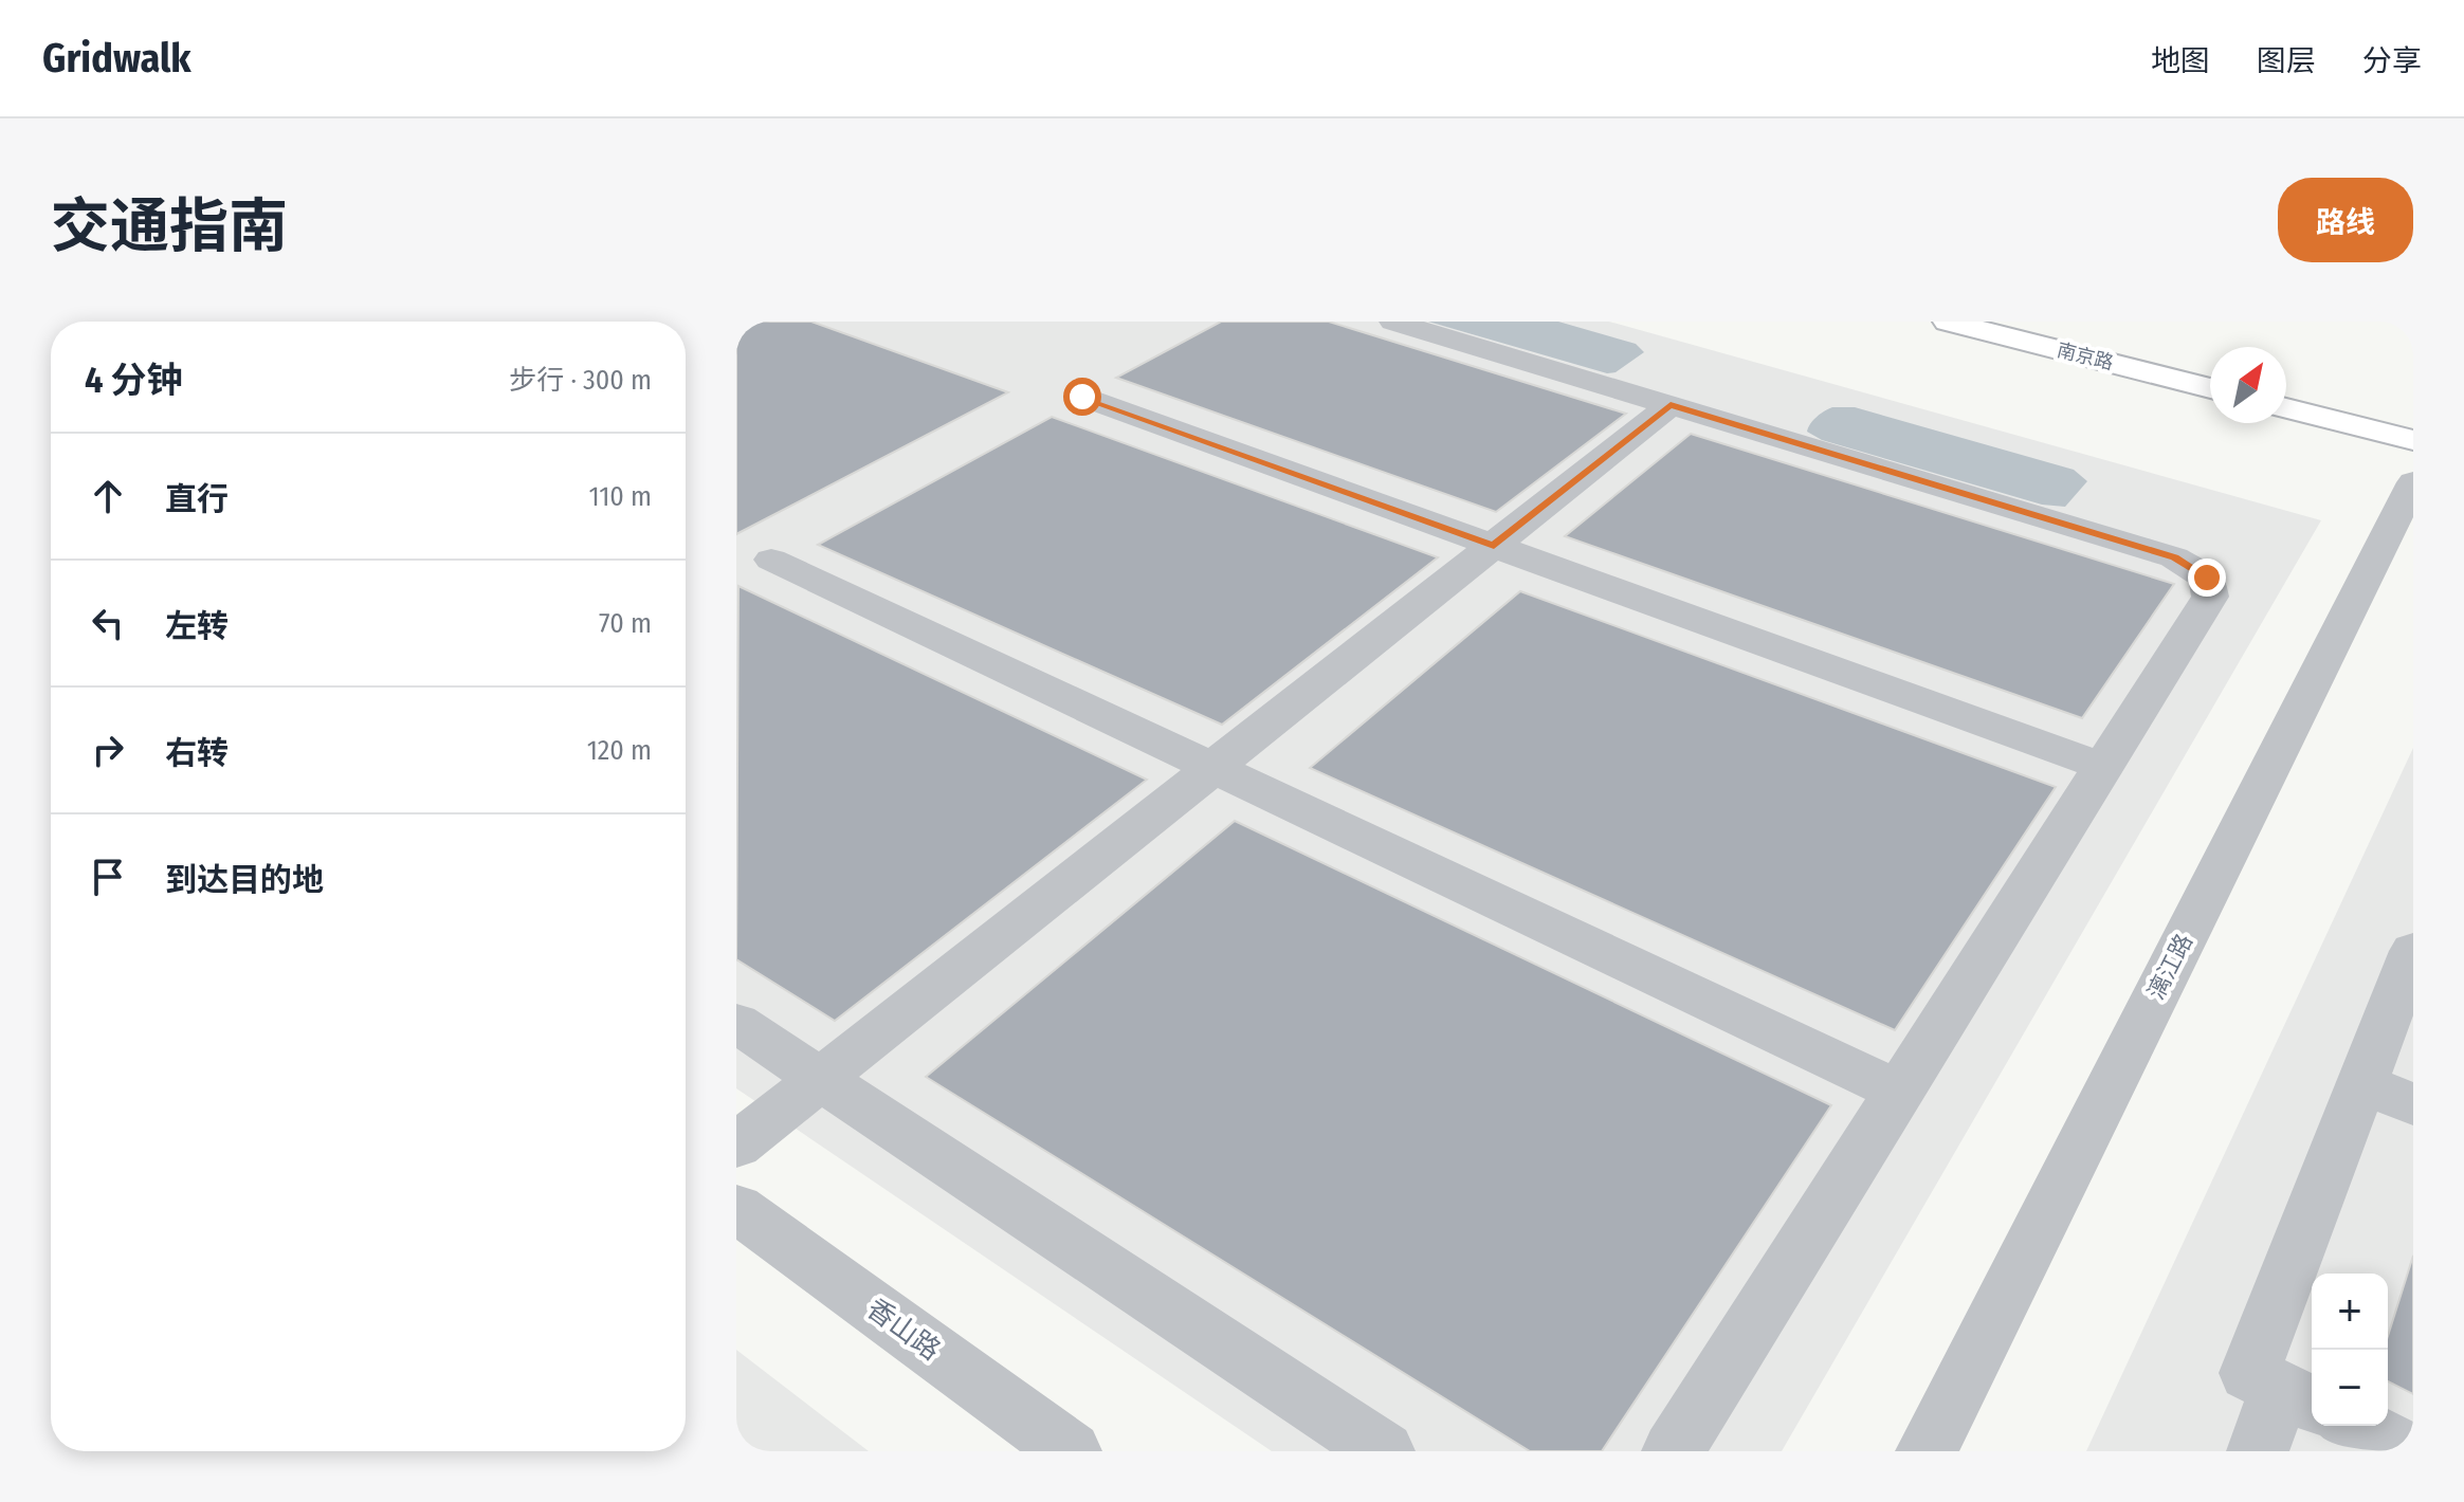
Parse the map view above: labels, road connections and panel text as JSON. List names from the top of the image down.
{
  "streets": {
    "main road": ["南京路"],
    "street": ["漓江路", "香山路"]
  },
  "north": "top right",
  "page": {
    "header": "Gridwalk",
    "nav": ["地图", "图层", "分享"],
    "title": "交通指南",
    "buttons": "路线",
    "heading": ["4 分钟", "步行 · 300 m"],
    "list": [
      ["直行", "110 m"],
      ["左转", "70 m"],
      ["右转", "120 m"],
      "到达目的地"
    ],
    "map_buttons": ["+", "−"]
  }
}
